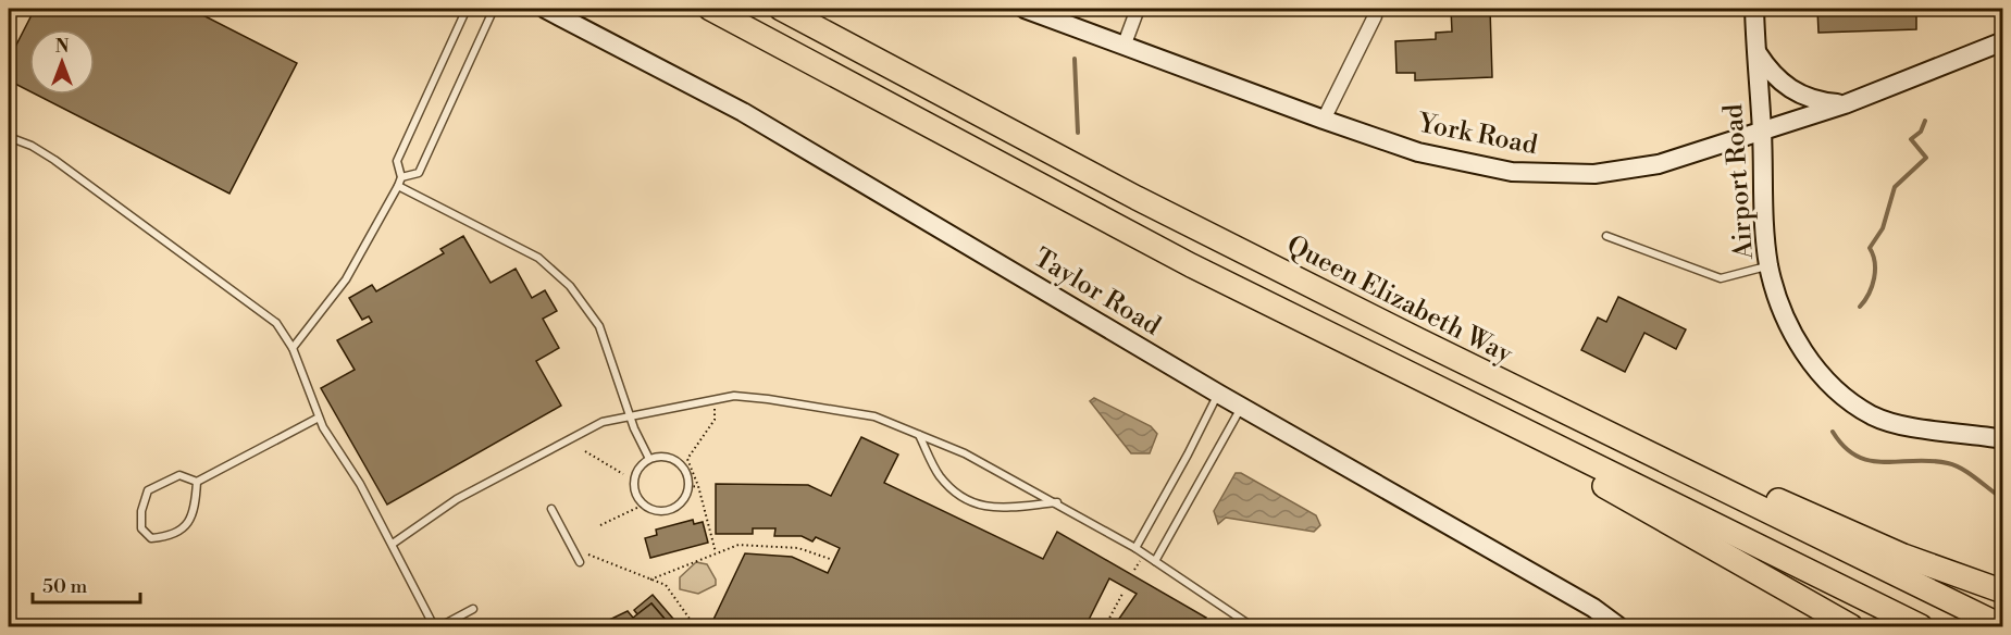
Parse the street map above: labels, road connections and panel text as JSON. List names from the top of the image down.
{
  "streets": {
    "highway": ["Queen Elizabeth Way"],
    "main road": ["York Road", "Airport Road", "Taylor Road"]
  },
  "crossings": [
    ["York Road", "Airport Road"]
  ],
  "scale_bar": "50 m",
  "north": "top"
}
